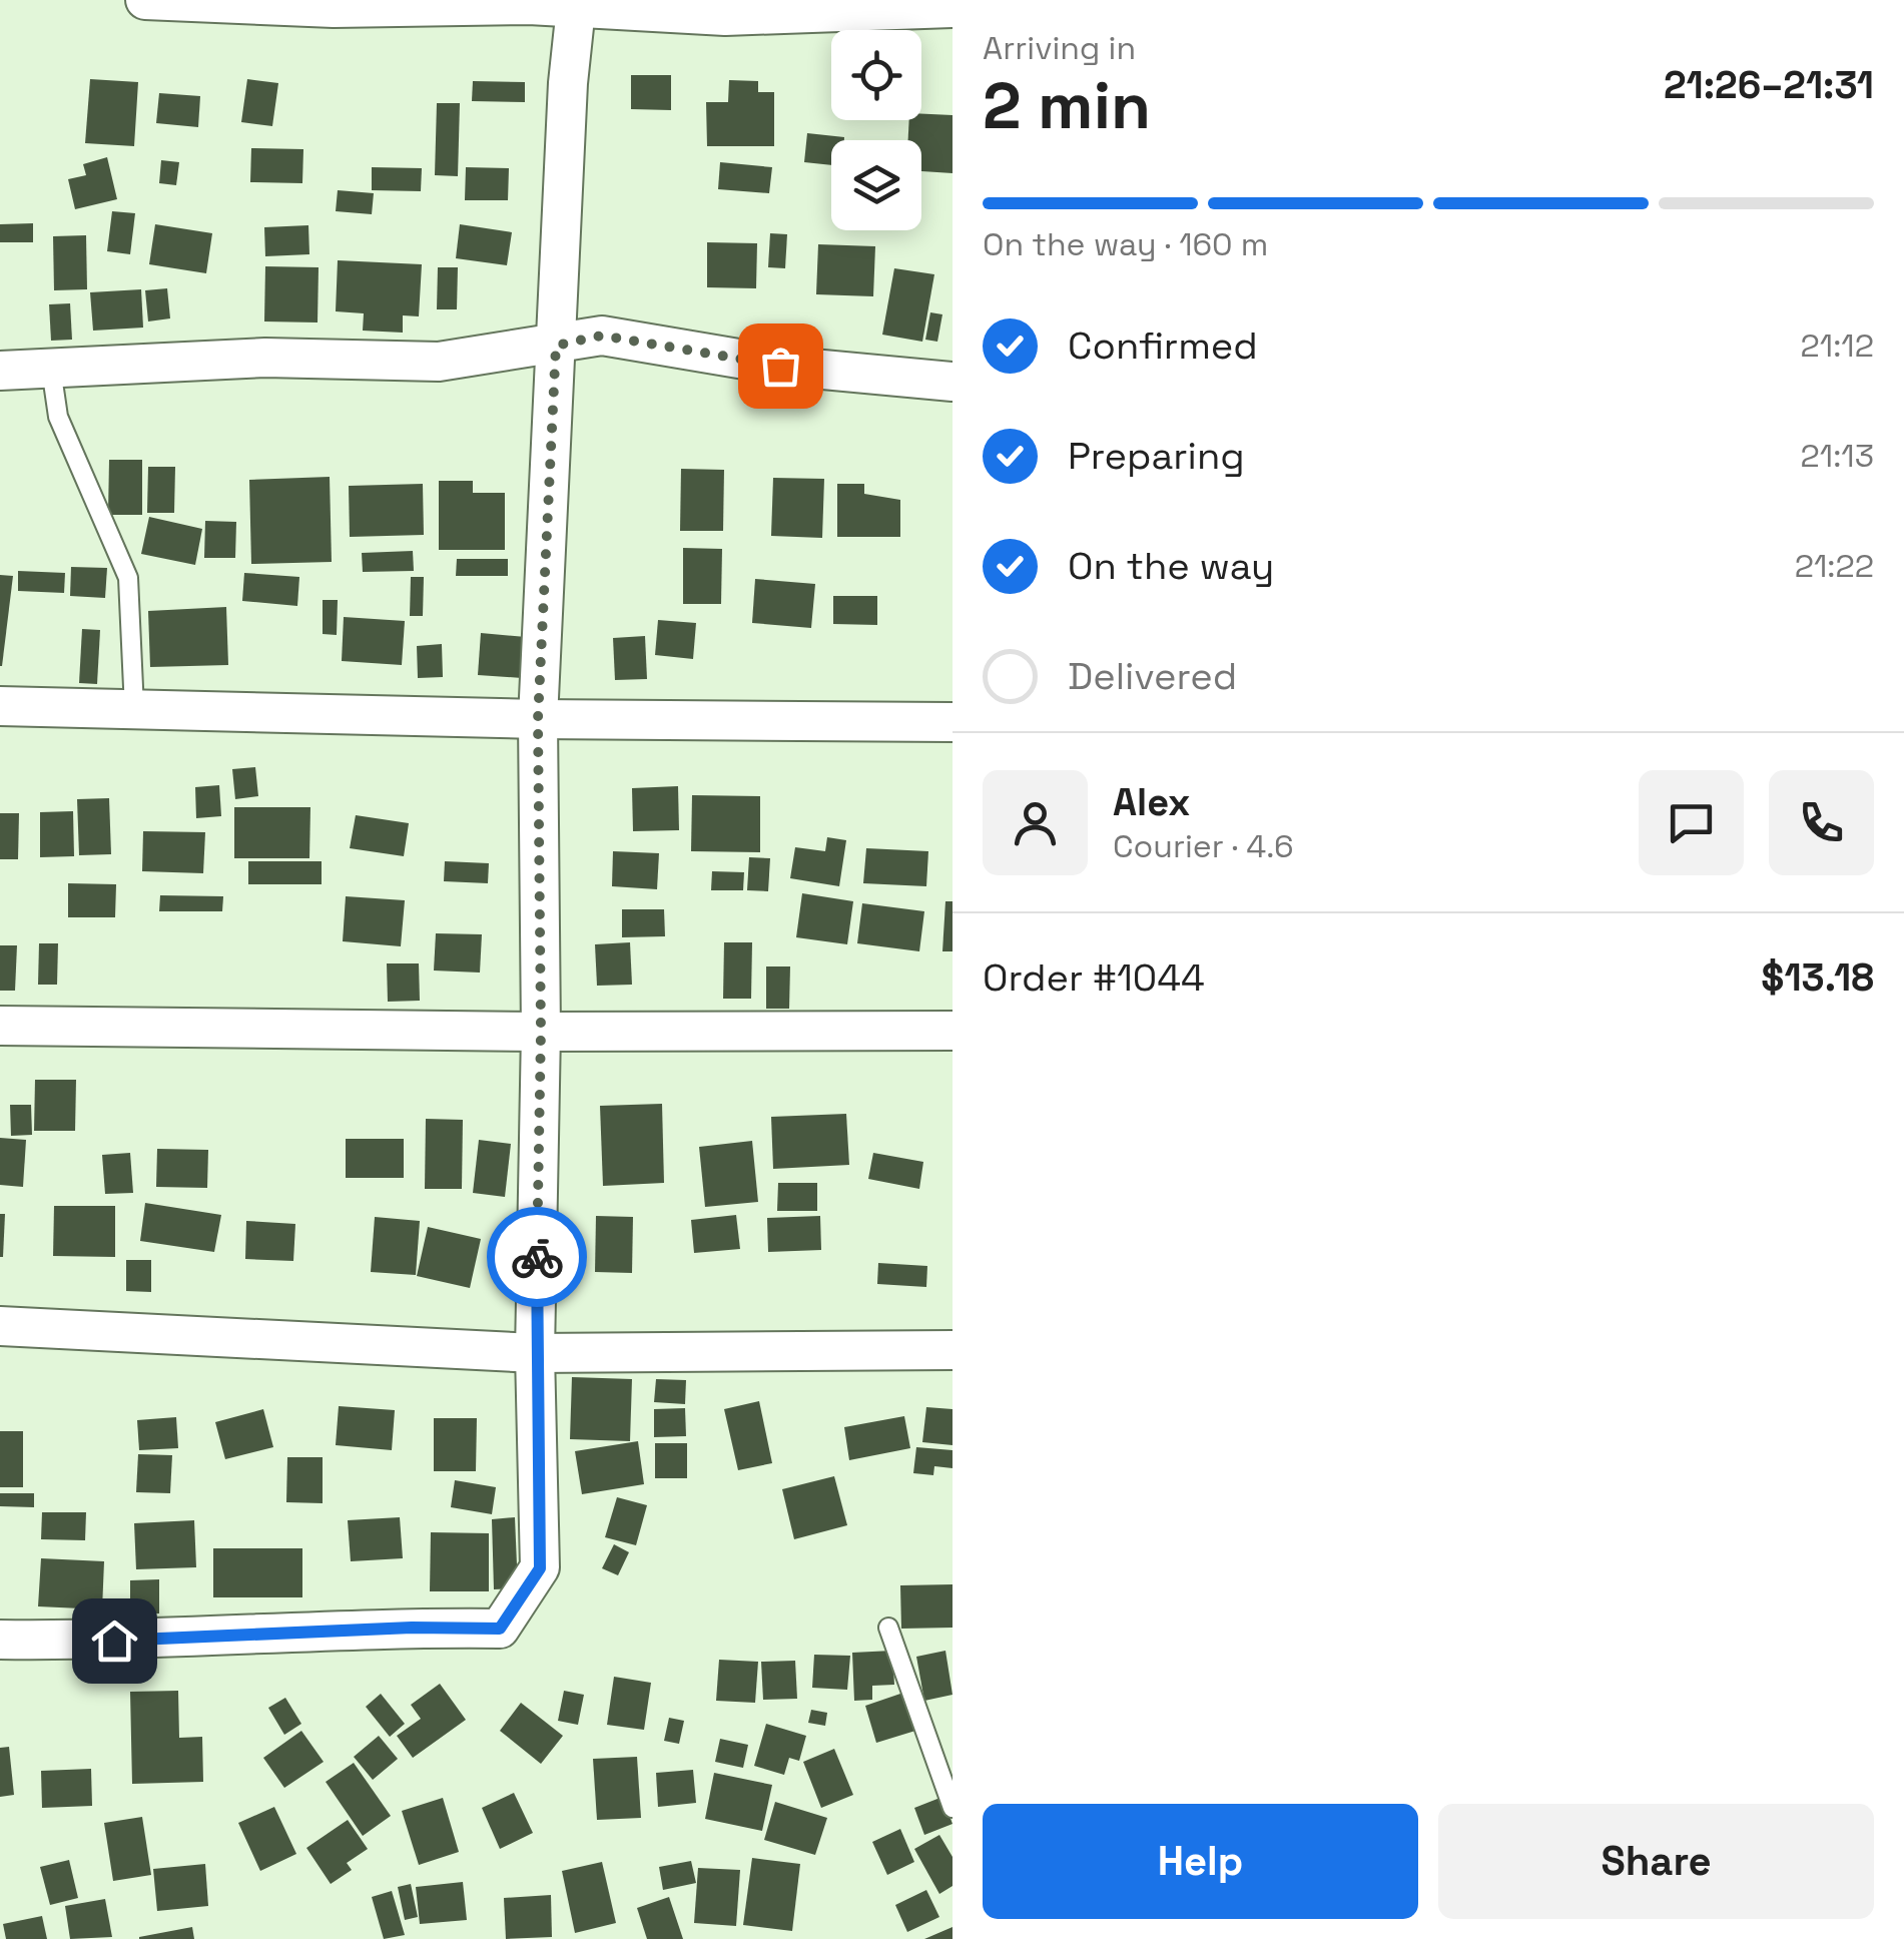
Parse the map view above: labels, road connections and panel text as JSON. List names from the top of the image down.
{
  "page": {
    "heading": ["2 min", "Arriving in", "21:26–21:31"],
    "panel": [
      "Alex",
      "Courier · 4.6",
      "Order #1044",
      "$13.18"
    ],
    "bar": "On the way · 160 m",
    "list": [
      ["Confirmed", "21:12"],
      ["Preparing", "21:13"],
      ["On the way", "21:22"],
      "Delivered"
    ],
    "buttons": ["Help", "Share"]
  }
}
